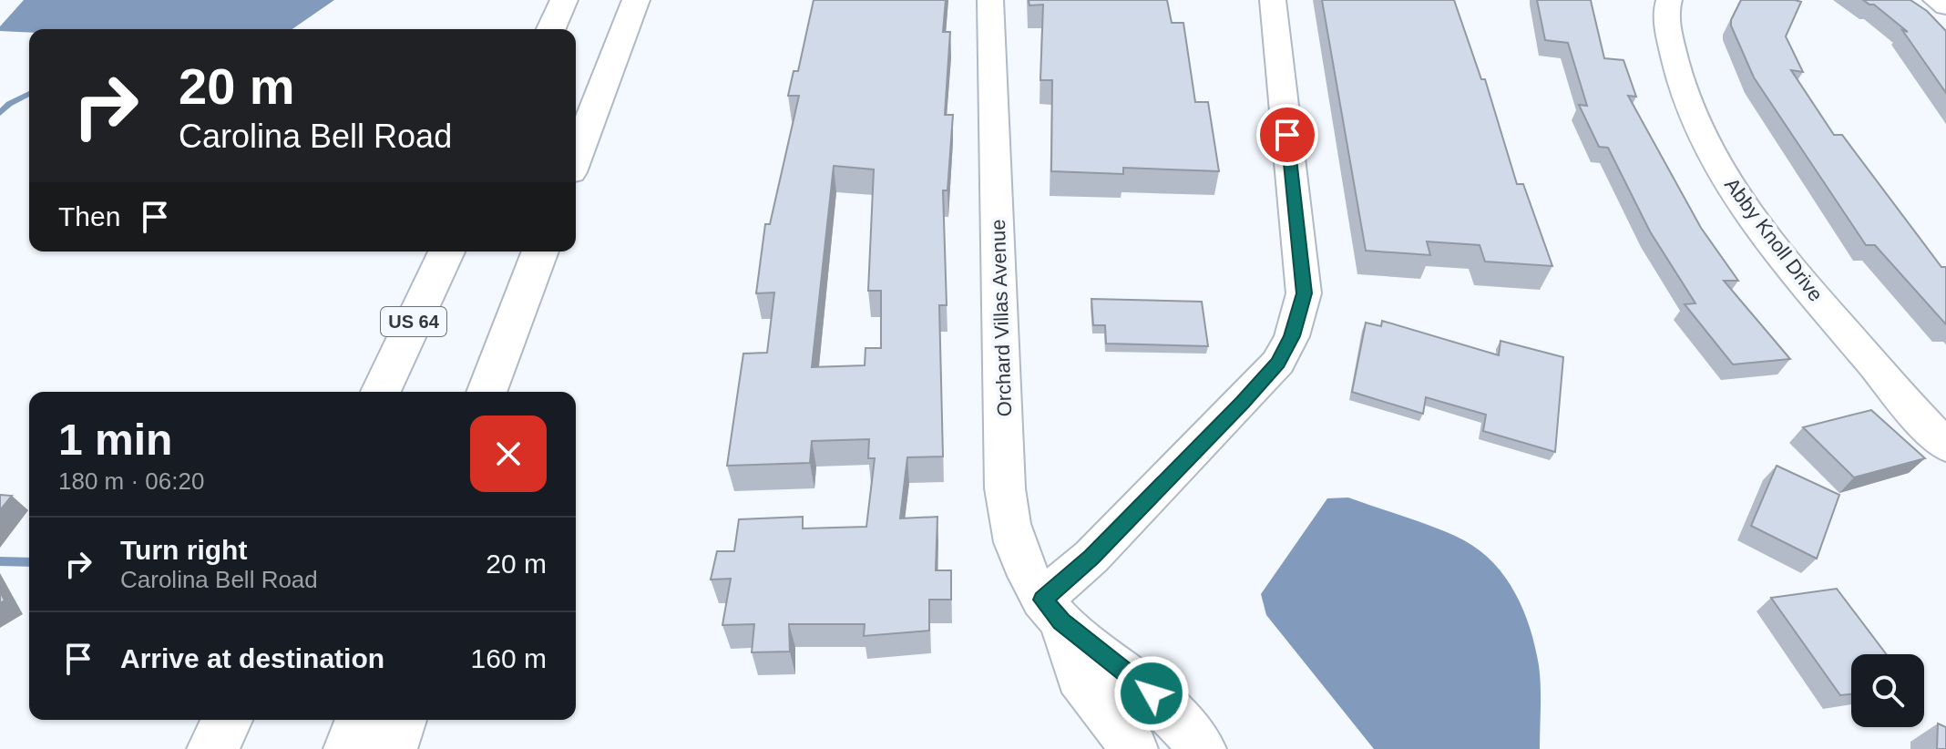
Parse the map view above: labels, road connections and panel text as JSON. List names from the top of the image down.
{
  "streets": {
    "highway": ["US 64"],
    "street": ["Abby Knoll Drive", "Orchard Villas Avenue"]
  },
  "page": {
    "turn": ["20 m", "Carolina Bell Road"],
    "then": "Then",
    "heading": ["1 min", "180 m · 06:20"],
    "list": [
      {
        "name": "Turn right",
        "note": "Carolina Bell Road",
        "value": "20 m"
      },
      {
        "name": "Arrive at destination",
        "value": "160 m"
      }
    ]
  }
}
